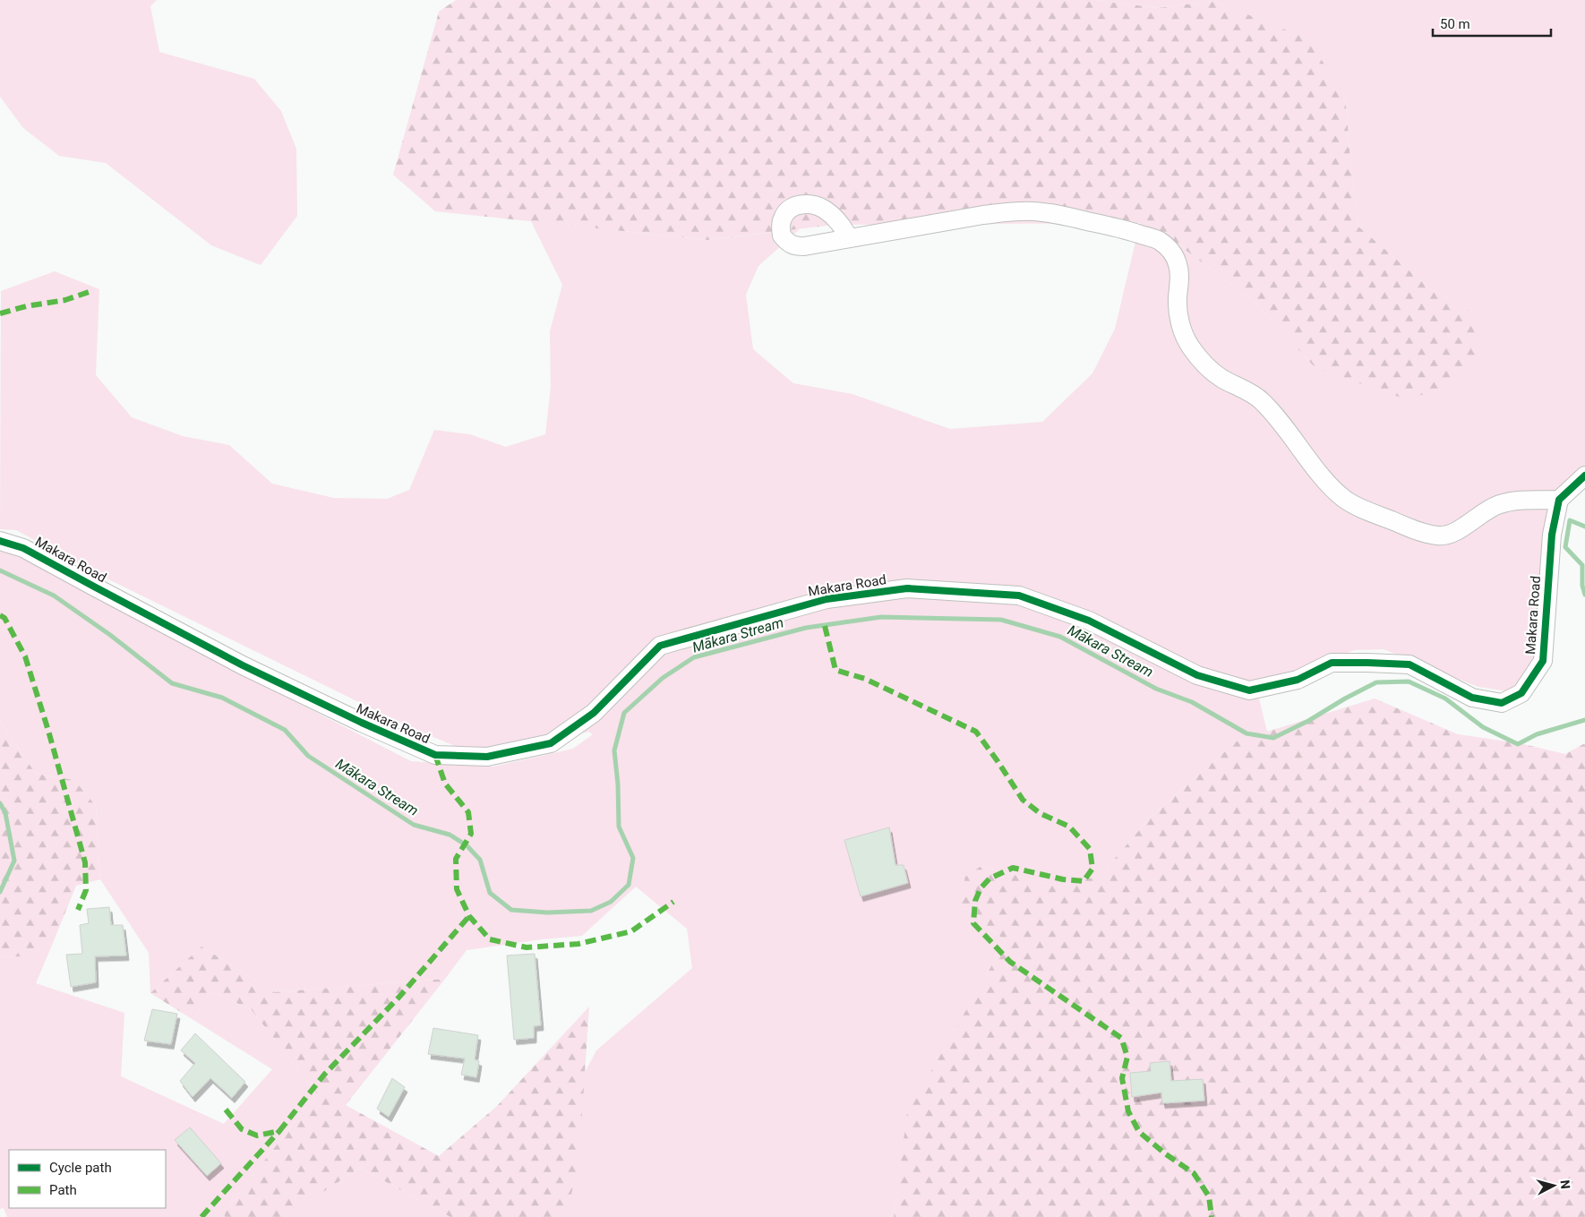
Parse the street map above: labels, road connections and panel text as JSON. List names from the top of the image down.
{
  "streets": {
    "street": ["Makara Road"]
  },
  "water": ["Mākara Stream"],
  "legend": ["Cycle path", "Path"],
  "scale_bar": "50 m",
  "north": "right"
}
